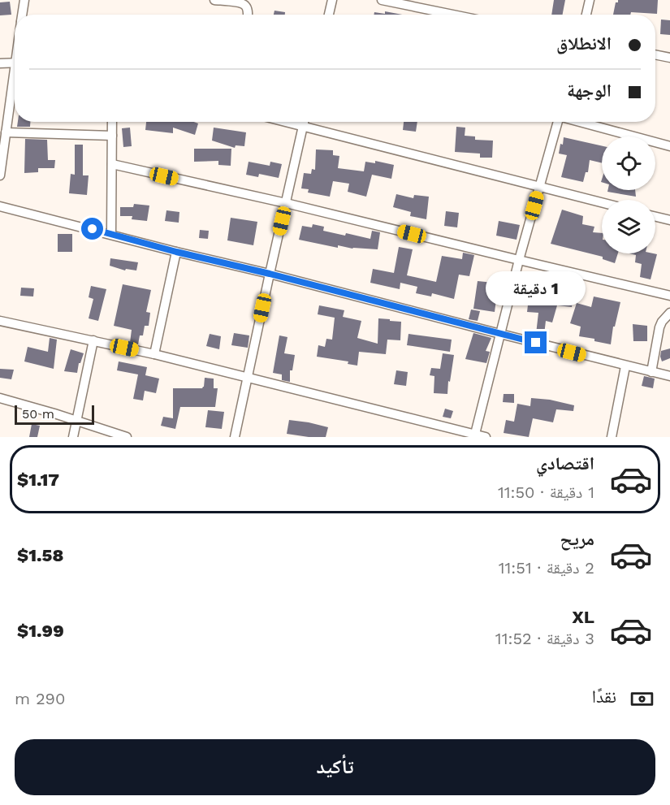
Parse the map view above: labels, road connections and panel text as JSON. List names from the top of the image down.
{
  "scale_bar": "50 m",
  "page": {
    "banner": ["الانطلاق", "الوجهة"],
    "bubble": "1 دقيقة",
    "scale": "50 m",
    "list": [
      {
        "name": "اقتصادي",
        "note": "1 دقيقة · 11:50",
        "value": "$1.17"
      },
      {
        "name": "مريح",
        "note": "2 دقيقة · 11:51",
        "value": "$1.58"
      },
      {
        "name": "XL",
        "note": "3 دقيقة · 11:52",
        "value": "$1.99"
      }
    ],
    "pay": ["نقدًا", "290 m"],
    "buttons": "تأكيد"
  }
}
